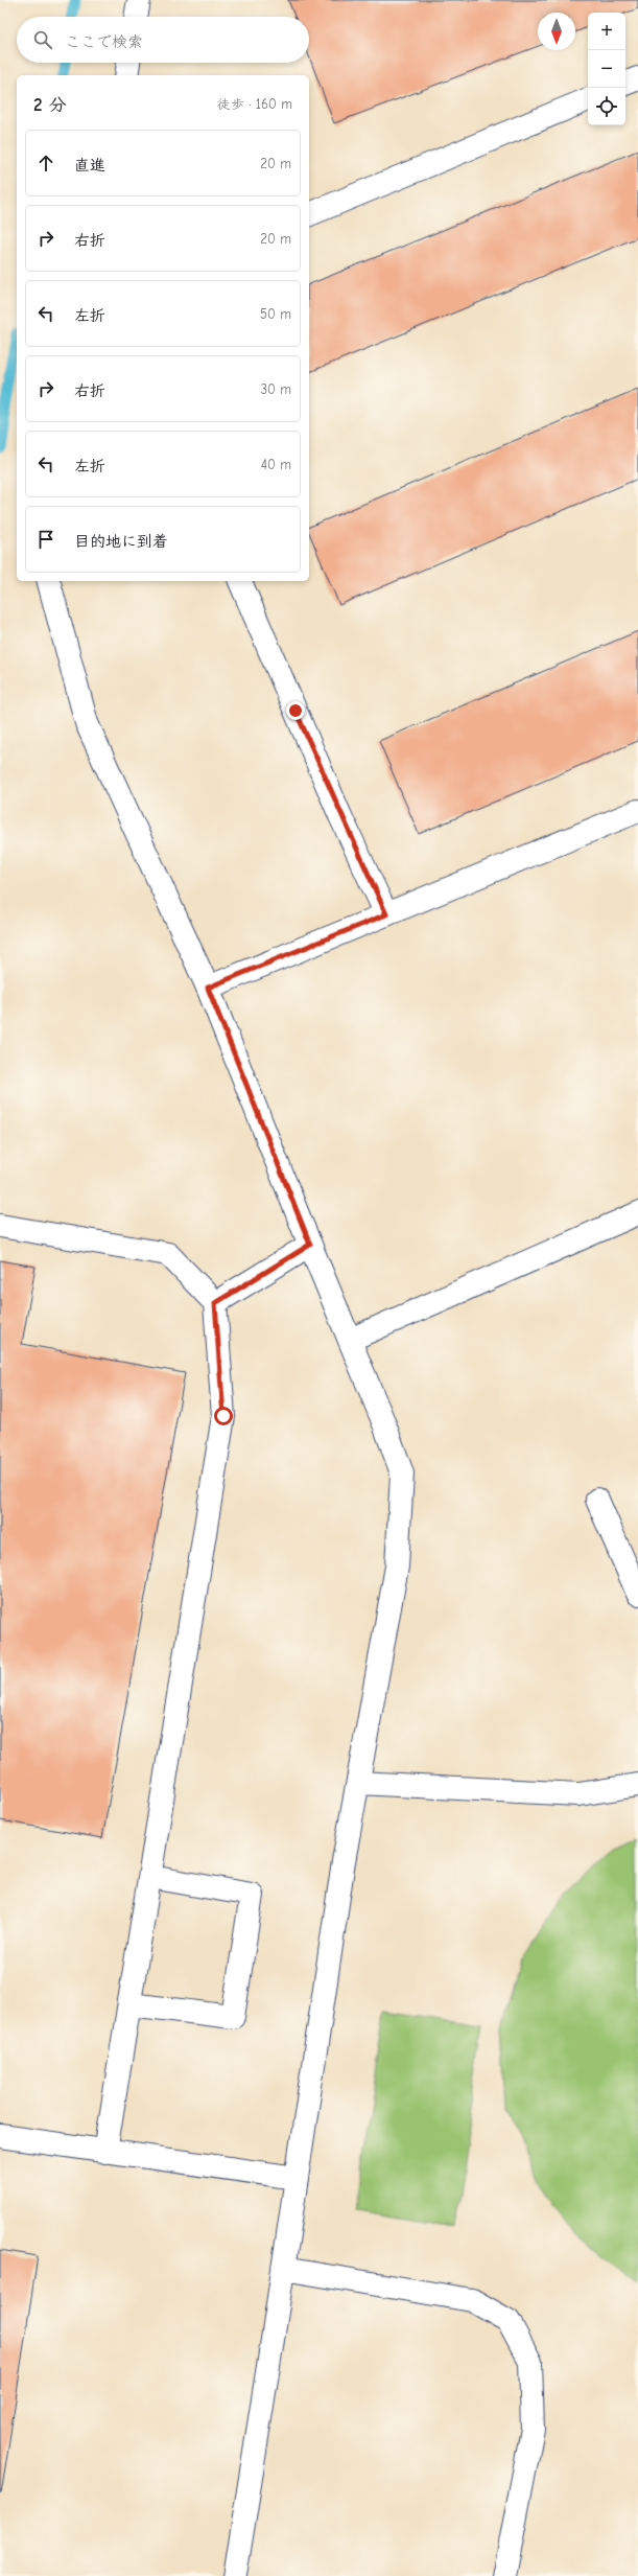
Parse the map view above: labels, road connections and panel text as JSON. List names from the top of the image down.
{
  "north": "bottom",
  "page": {
    "map_buttons": ["+", "−"],
    "search": "ここで検索",
    "heading": ["2 分", "徒歩 · 160 m"],
    "list": [
      ["直進", "20 m"],
      ["右折", "20 m"],
      ["左折", "50 m"],
      ["右折", "30 m"],
      ["左折", "40 m"],
      "目的地に到着"
    ]
  }
}
